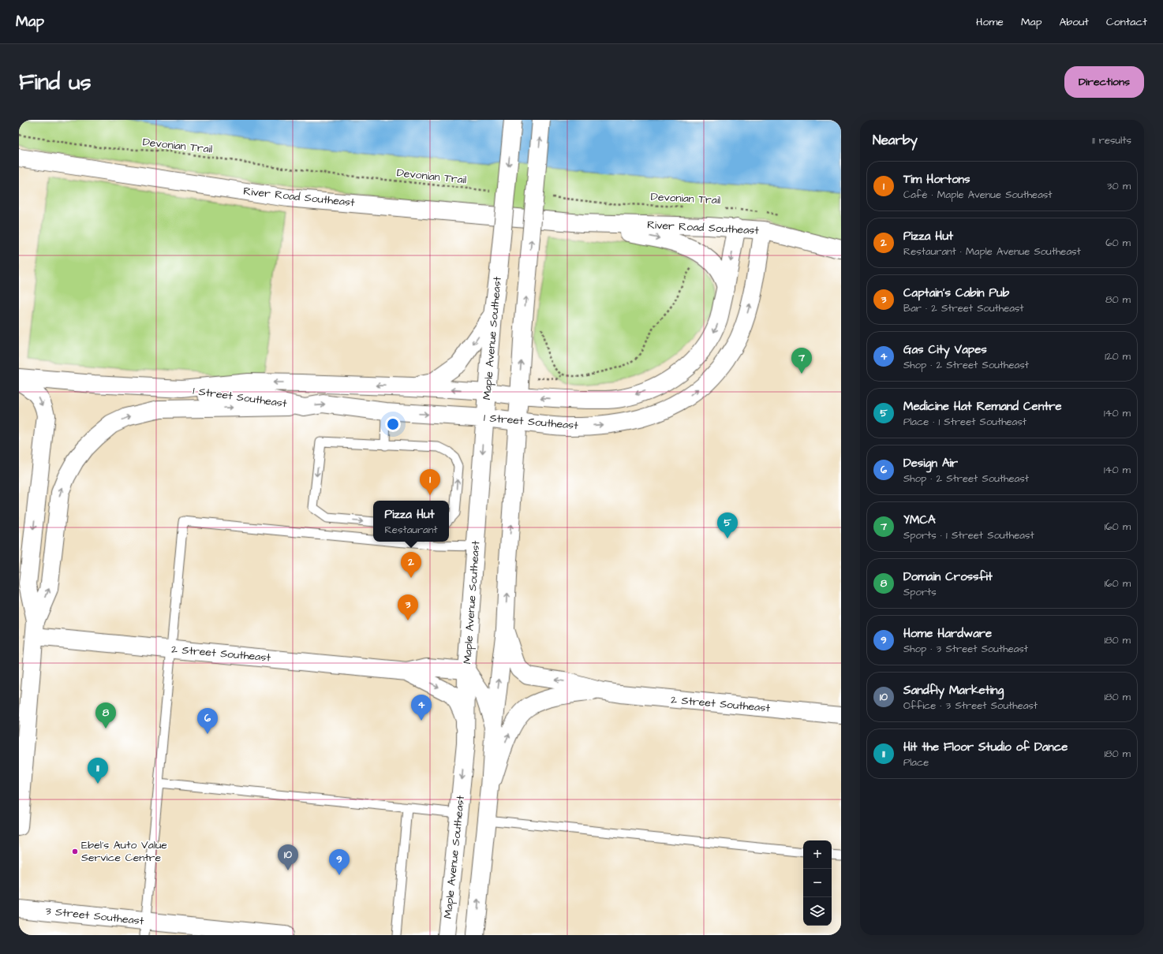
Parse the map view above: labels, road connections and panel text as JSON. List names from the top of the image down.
{
  "streets": {
    "street": [
      "River Road Southeast",
      "Maple Avenue Southeast",
      "1 Street Southeast",
      "2 Street Southeast",
      "3 Street Southeast"
    ],
    "path": ["Devonian Trail"]
  },
  "crossings": [
    ["River Road Southeast", "1 Street Southeast"],
    ["Maple Avenue Southeast", "1 Street Southeast"],
    ["Maple Avenue Southeast", "2 Street Southeast"]
  ],
  "places": ["Ebel's Auto Value Service Centre"],
  "page": {
    "header": "Map",
    "nav": [
      "Home",
      "Map",
      "About",
      "Contact"
    ],
    "buttons": "Directions",
    "title": "Find us",
    "heading": ["Nearby", "11 results"],
    "list": [
      {
        "mark": "1",
        "name": "Tim Hortons",
        "note": "Café · Maple Avenue Southeast",
        "value": "30 m"
      },
      {
        "mark": "2",
        "name": "Pizza Hut",
        "note": "Restaurant · Maple Avenue Southeast",
        "value": "60 m"
      },
      {
        "mark": "3",
        "name": "Captain's Cabin Pub",
        "note": "Bar · 2 Street Southeast",
        "value": "80 m"
      },
      {
        "mark": "4",
        "name": "Gas City Vapes",
        "note": "Shop · 2 Street Southeast",
        "value": "120 m"
      },
      {
        "mark": "5",
        "name": "Medicine Hat Remand Centre",
        "note": "Place · 1 Street Southeast",
        "value": "140 m"
      },
      {
        "mark": "6",
        "name": "Design Air",
        "note": "Shop · 2 Street Southeast",
        "value": "140 m"
      },
      {
        "mark": "7",
        "name": "YMCA",
        "note": "Sports · 1 Street Southeast",
        "value": "160 m"
      },
      {
        "mark": "8",
        "name": "Domain Crossfit",
        "note": "Sports",
        "value": "160 m"
      },
      {
        "mark": "9",
        "name": "Home Hardware",
        "note": "Shop · 3 Street Southeast",
        "value": "180 m"
      },
      {
        "mark": "10",
        "name": "Sandfly Marketing",
        "note": "Office · 3 Street Southeast",
        "value": "180 m"
      },
      {
        "mark": "11",
        "name": "Hit the Floor Studio of Dance",
        "note": "Place",
        "value": "180 m"
      }
    ],
    "pins": [
      "7",
      "1",
      "5",
      "2",
      "3",
      "4",
      "8",
      "6",
      "11",
      "10",
      "9"
    ],
    "popup": ["Pizza Hut", "Restaurant"],
    "map_buttons": ["+", "−"]
  }
}
